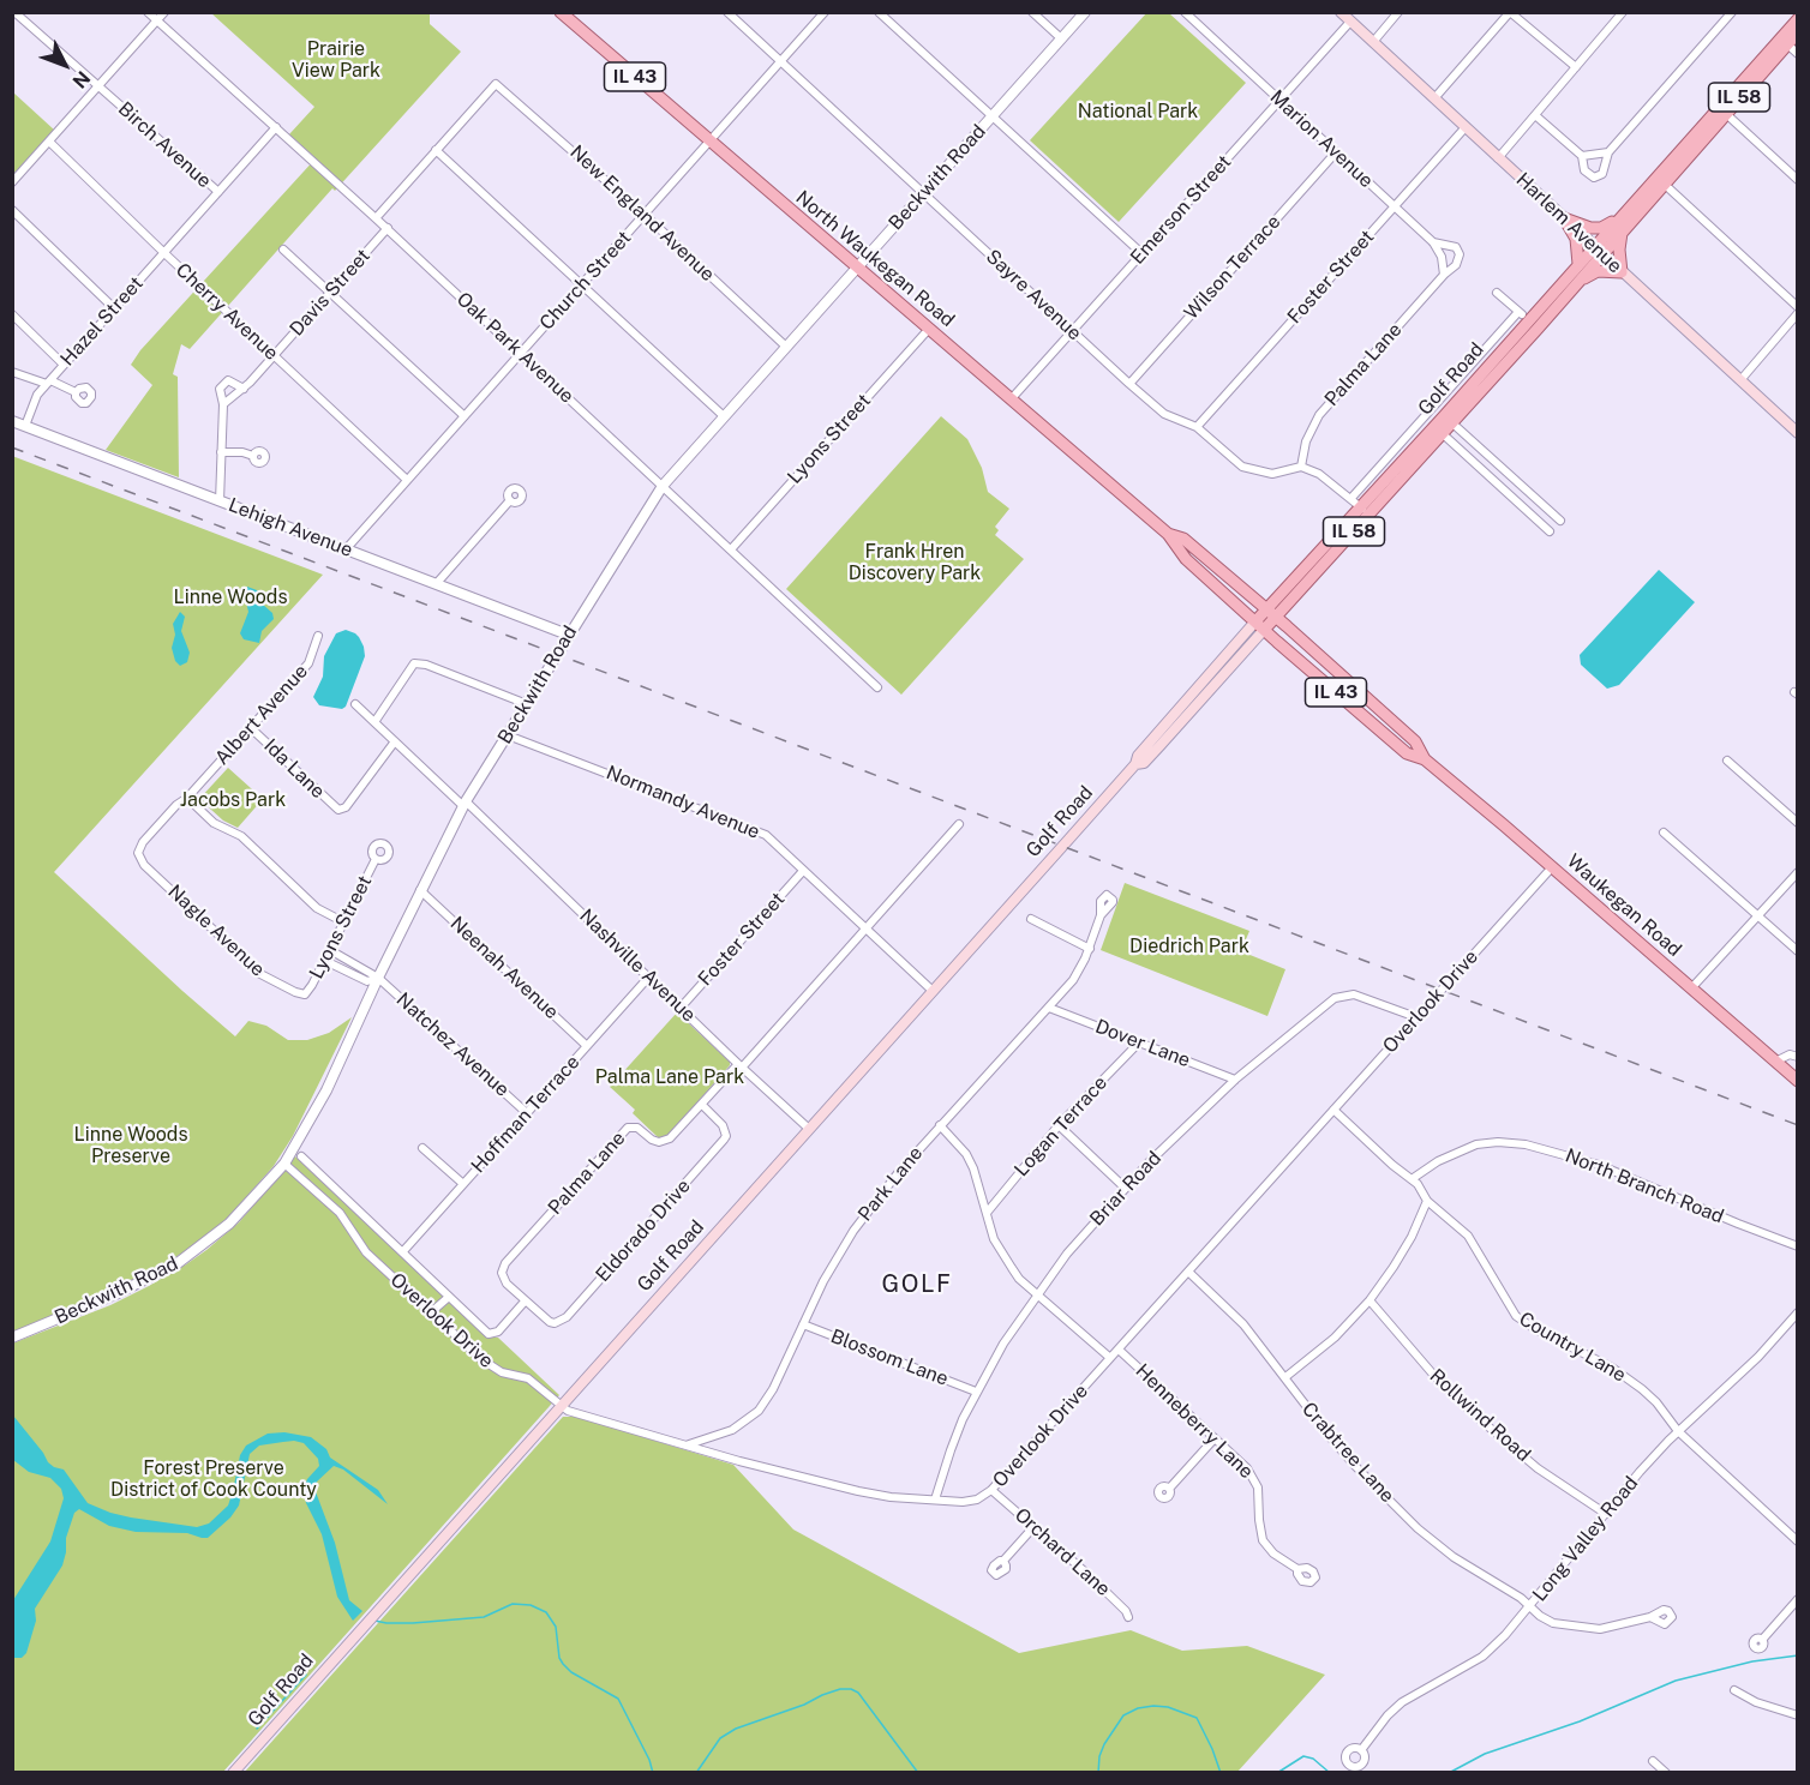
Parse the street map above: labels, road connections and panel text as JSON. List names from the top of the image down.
{
  "streets": {
    "main road": [
      "IL 43",
      "IL 58",
      "Harlem Avenue",
      "North Waukegan Road",
      "Golf Road",
      "Waukegan Road"
    ],
    "street": [
      "Marion Avenue",
      "Birch Avenue",
      "Beckwith Road",
      "Emerson Street",
      "New England Avenue",
      "Wilson Terrace",
      "Foster Street",
      "Church Street",
      "Davis Street",
      "Sayre Avenue",
      "Cherry Avenue",
      "Hazel Street",
      "Oak Park Avenue",
      "Palma Lane",
      "Lyons Street",
      "Lehigh Avenue",
      "Albert Avenue",
      "Ida Lane",
      "Normandy Avenue",
      "Nagle Avenue",
      "Nashville Avenue",
      "Neenah Avenue",
      "Overlook Drive",
      "Dover Lane",
      "Natchez Avenue",
      "Hoffman Terrace",
      "Logan Terrace",
      "Park Lane",
      "North Branch Road",
      "Briar Road",
      "Eldorado Drive",
      "Country Lane",
      "Blossom Lane",
      "Rollwind Road",
      "Henneberry Lane",
      "Crabtree Lane",
      "Long Valley Road",
      "Orchard Lane"
    ]
  },
  "crossings": [
    ["Marion Avenue", "Emerson Street"],
    ["Marion Avenue", "Wilson Terrace"],
    ["Marion Avenue", "Foster Street"],
    ["Marion Avenue", "Palma Lane"],
    ["Birch Avenue", "Hazel Street"],
    ["Beckwith Road", "New England Avenue"],
    ["Beckwith Road", "North Waukegan Road"],
    ["Beckwith Road", "Sayre Avenue"],
    ["Beckwith Road", "Oak Park Avenue"],
    ["Beckwith Road", "Lehigh Avenue"],
    ["Beckwith Road", "Normandy Avenue"],
    ["Beckwith Road", "Nashville Avenue"],
    ["Beckwith Road", "Neenah Avenue"],
    ["Beckwith Road", "Overlook Drive"],
    ["Beckwith Road", "Natchez Avenue"],
    ["Emerson Street", "Harlem Avenue"],
    ["Emerson Street", "North Waukegan Road"],
    ["Emerson Street", "Sayre Avenue"],
    ["New England Avenue", "Church Street"],
    ["Harlem Avenue", "Foster Street"],
    ["Harlem Avenue", "Golf Road"],
    ["North Waukegan Road", "Church Street"],
    ["North Waukegan Road", "Golf Road"],
    ["North Waukegan Road", "Lyons Street"],
    ["North Waukegan Road", "Waukegan Road"],
    ["Wilson Terrace", "Sayre Avenue"],
    ["Foster Street", "Sayre Avenue"],
    ["Foster Street", "Normandy Avenue"],
    ["Foster Street", "Nashville Avenue"],
    ["Church Street", "Sayre Avenue"],
    ["Church Street", "Cherry Avenue"],
    ["Church Street", "Oak Park Avenue"],
    ["Church Street", "Lehigh Avenue"],
    ["Davis Street", "Cherry Avenue"],
    ["Davis Street", "Oak Park Avenue"],
    ["Sayre Avenue", "Palma Lane"],
    ["Cherry Avenue", "Hazel Street"],
    ["Hazel Street", "Oak Park Avenue"],
    ["Hazel Street", "Lehigh Avenue"],
    ["Oak Park Avenue", "Lyons Street"],
    ["Palma Lane", "Normandy Avenue"],
    ["Palma Lane", "Nashville Avenue"],
    ["Palma Lane", "Eldorado Drive"],
    ["Golf Road", "Normandy Avenue"],
    ["Golf Road", "Waukegan Road"],
    ["Golf Road", "Nashville Avenue"],
    ["Golf Road", "Overlook Drive"],
    ["Lyons Street", "Nagle Avenue"],
    ["Lyons Street", "Natchez Avenue"],
    ["Albert Avenue", "Ida Lane"],
    ["Albert Avenue", "Nagle Avenue"],
    ["Ida Lane", "Nashville Avenue"],
    ["Waukegan Road", "Overlook Drive"],
    ["Nashville Avenue", "Hoffman Terrace"],
    ["Neenah Avenue", "Hoffman Terrace"],
    ["Overlook Drive", "Park Lane"],
    ["Overlook Drive", "Briar Road"],
    ["Overlook Drive", "Country Lane"],
    ["Overlook Drive", "Henneberry Lane"],
    ["Overlook Drive", "Crabtree Lane"],
    ["Overlook Drive", "Orchard Lane"],
    ["Dover Lane", "Logan Terrace"],
    ["Dover Lane", "Park Lane"],
    ["Dover Lane", "Briar Road"],
    ["Natchez Avenue", "Hoffman Terrace"],
    ["Park Lane", "Blossom Lane"],
    ["North Branch Road", "Country Lane"],
    ["Briar Road", "Blossom Lane"],
    ["Country Lane", "Long Valley Road"],
    ["Rollwind Road", "Long Valley Road"],
    ["Crabtree Lane", "Long Valley Road"]
  ],
  "districts": ["GOLF"],
  "parks": [
    "Prairie View Park",
    "National Park",
    "Frank Hren Discovery Park",
    "Linne Woods",
    "Jacobs Park",
    "Diedrich Park",
    "Palma Lane Park",
    "Linne Woods Preserve",
    "Forest Preserve District of Cook County"
  ],
  "north": "bottom right"
}
